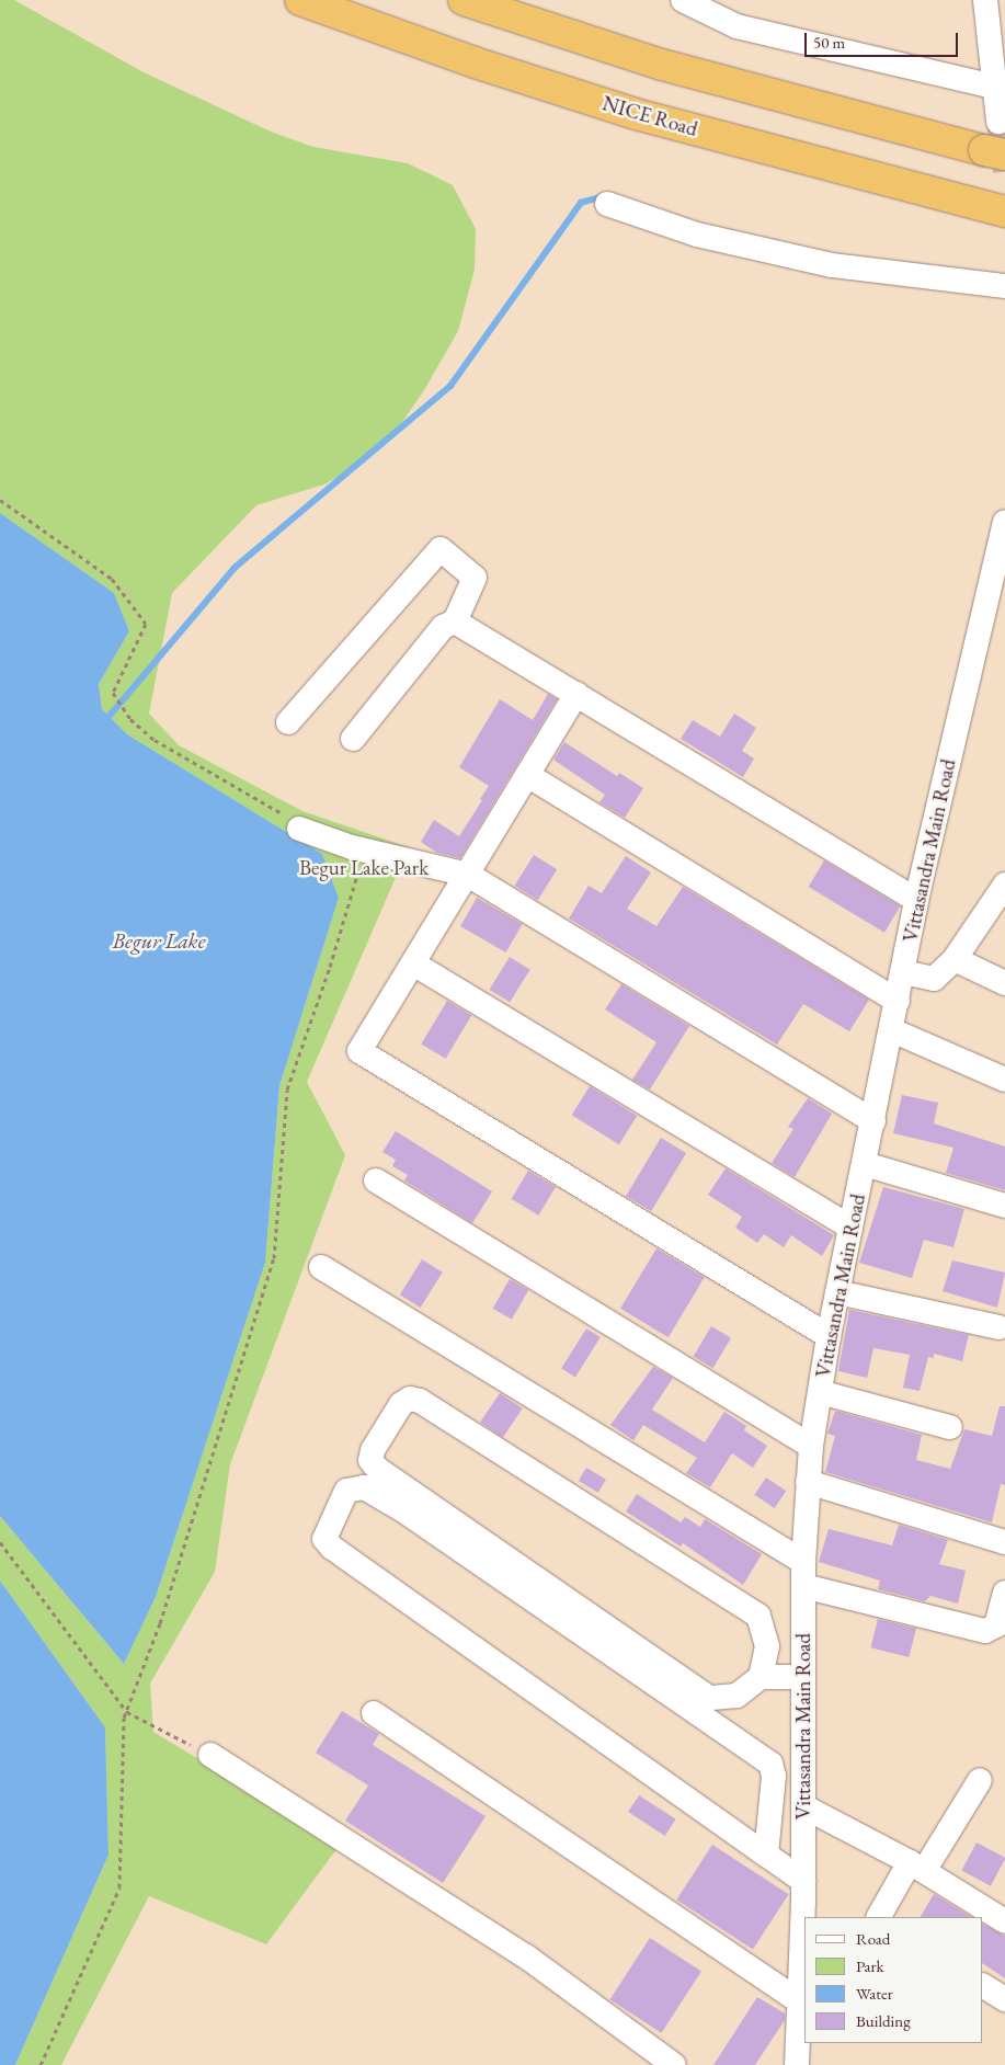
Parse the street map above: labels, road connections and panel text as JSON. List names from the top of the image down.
{
  "streets": {
    "highway": ["NICE Road"],
    "street": ["Vittasandra Main Road"]
  },
  "water": ["Begur Lake"],
  "parks": ["Begur Lake Park"],
  "legend": [
    "Road",
    "Park",
    "Water",
    "Building"
  ],
  "scale_bar": "50 m"
}
